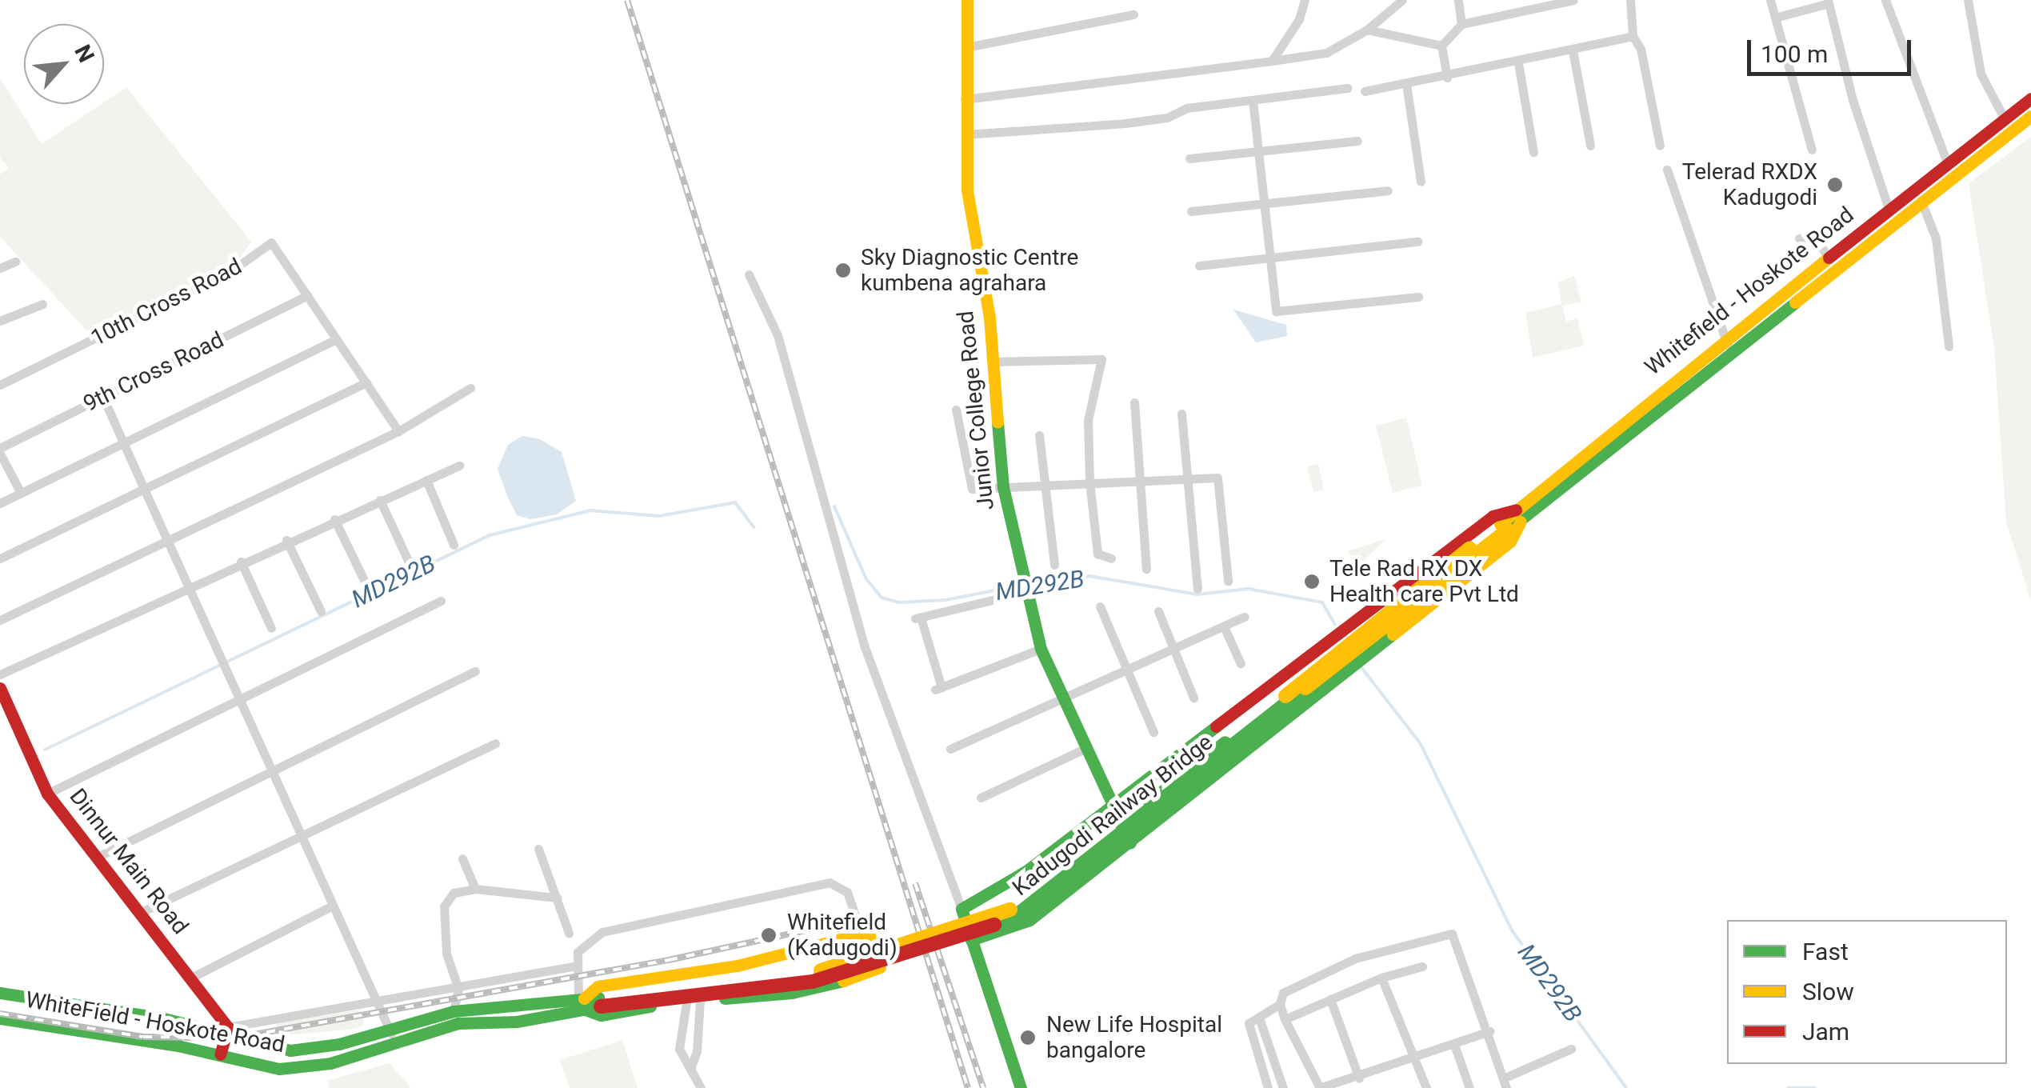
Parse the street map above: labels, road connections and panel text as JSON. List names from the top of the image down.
{
  "streets": {
    "main road": [
      "Whitefield - Hoskote Road",
      "Junior College Road",
      "Kadugodi Railway Bridge",
      "Dinnur Main Road",
      "WhiteField - Hoskote Road"
    ],
    "street": ["10th Cross Road", "9th Cross Road"]
  },
  "crossings": [
    ["Whitefield - Hoskote Road", "Kadugodi Railway Bridge"],
    ["Whitefield - Hoskote Road", "Dinnur Main Road"],
    ["Whitefield - Hoskote Road", "WhiteField - Hoskote Road"],
    ["10th Cross Road", "9th Cross Road"],
    ["Kadugodi Railway Bridge", "WhiteField - Hoskote Road"]
  ],
  "water": ["MD292B"],
  "places": [
    "Telerad RXDX Kadugodi",
    "Sky Diagnostic Centre kumbena agrahara",
    "Tele Rad RX DX Health care Pvt Ltd",
    "Whitefield (Kadugodi)",
    "New Life Hospital bangalore"
  ],
  "legend": ["Fast", "Slow", "Jam"],
  "scale_bar": "100 m",
  "north": "top right"
}
